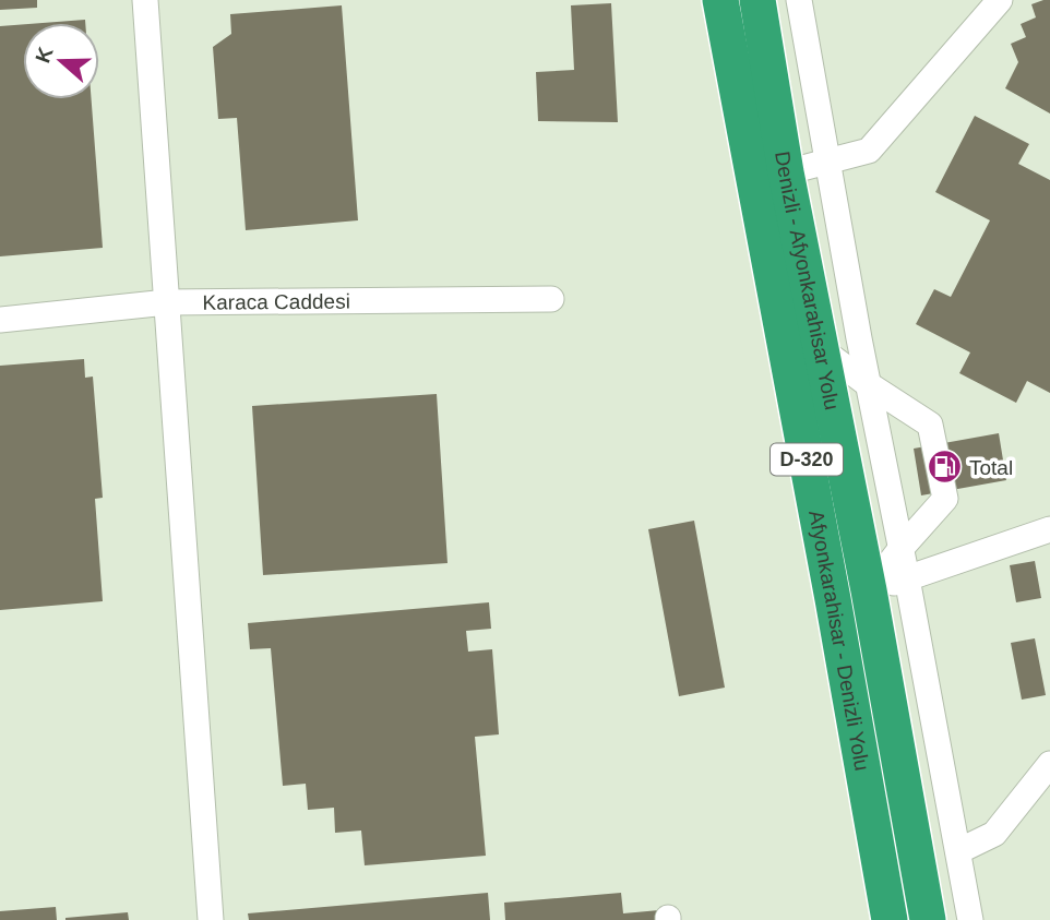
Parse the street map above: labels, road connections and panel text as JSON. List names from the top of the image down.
{
  "streets": {
    "highway": ["Denizli - Afyonkarahisar Yolu", "D-320", "Afyonkarahisar - Denizli Yolu"],
    "street": ["Karaca Caddesi"]
  },
  "places": {
    "fuel station": ["Total"]
  },
  "north": "left"
}
